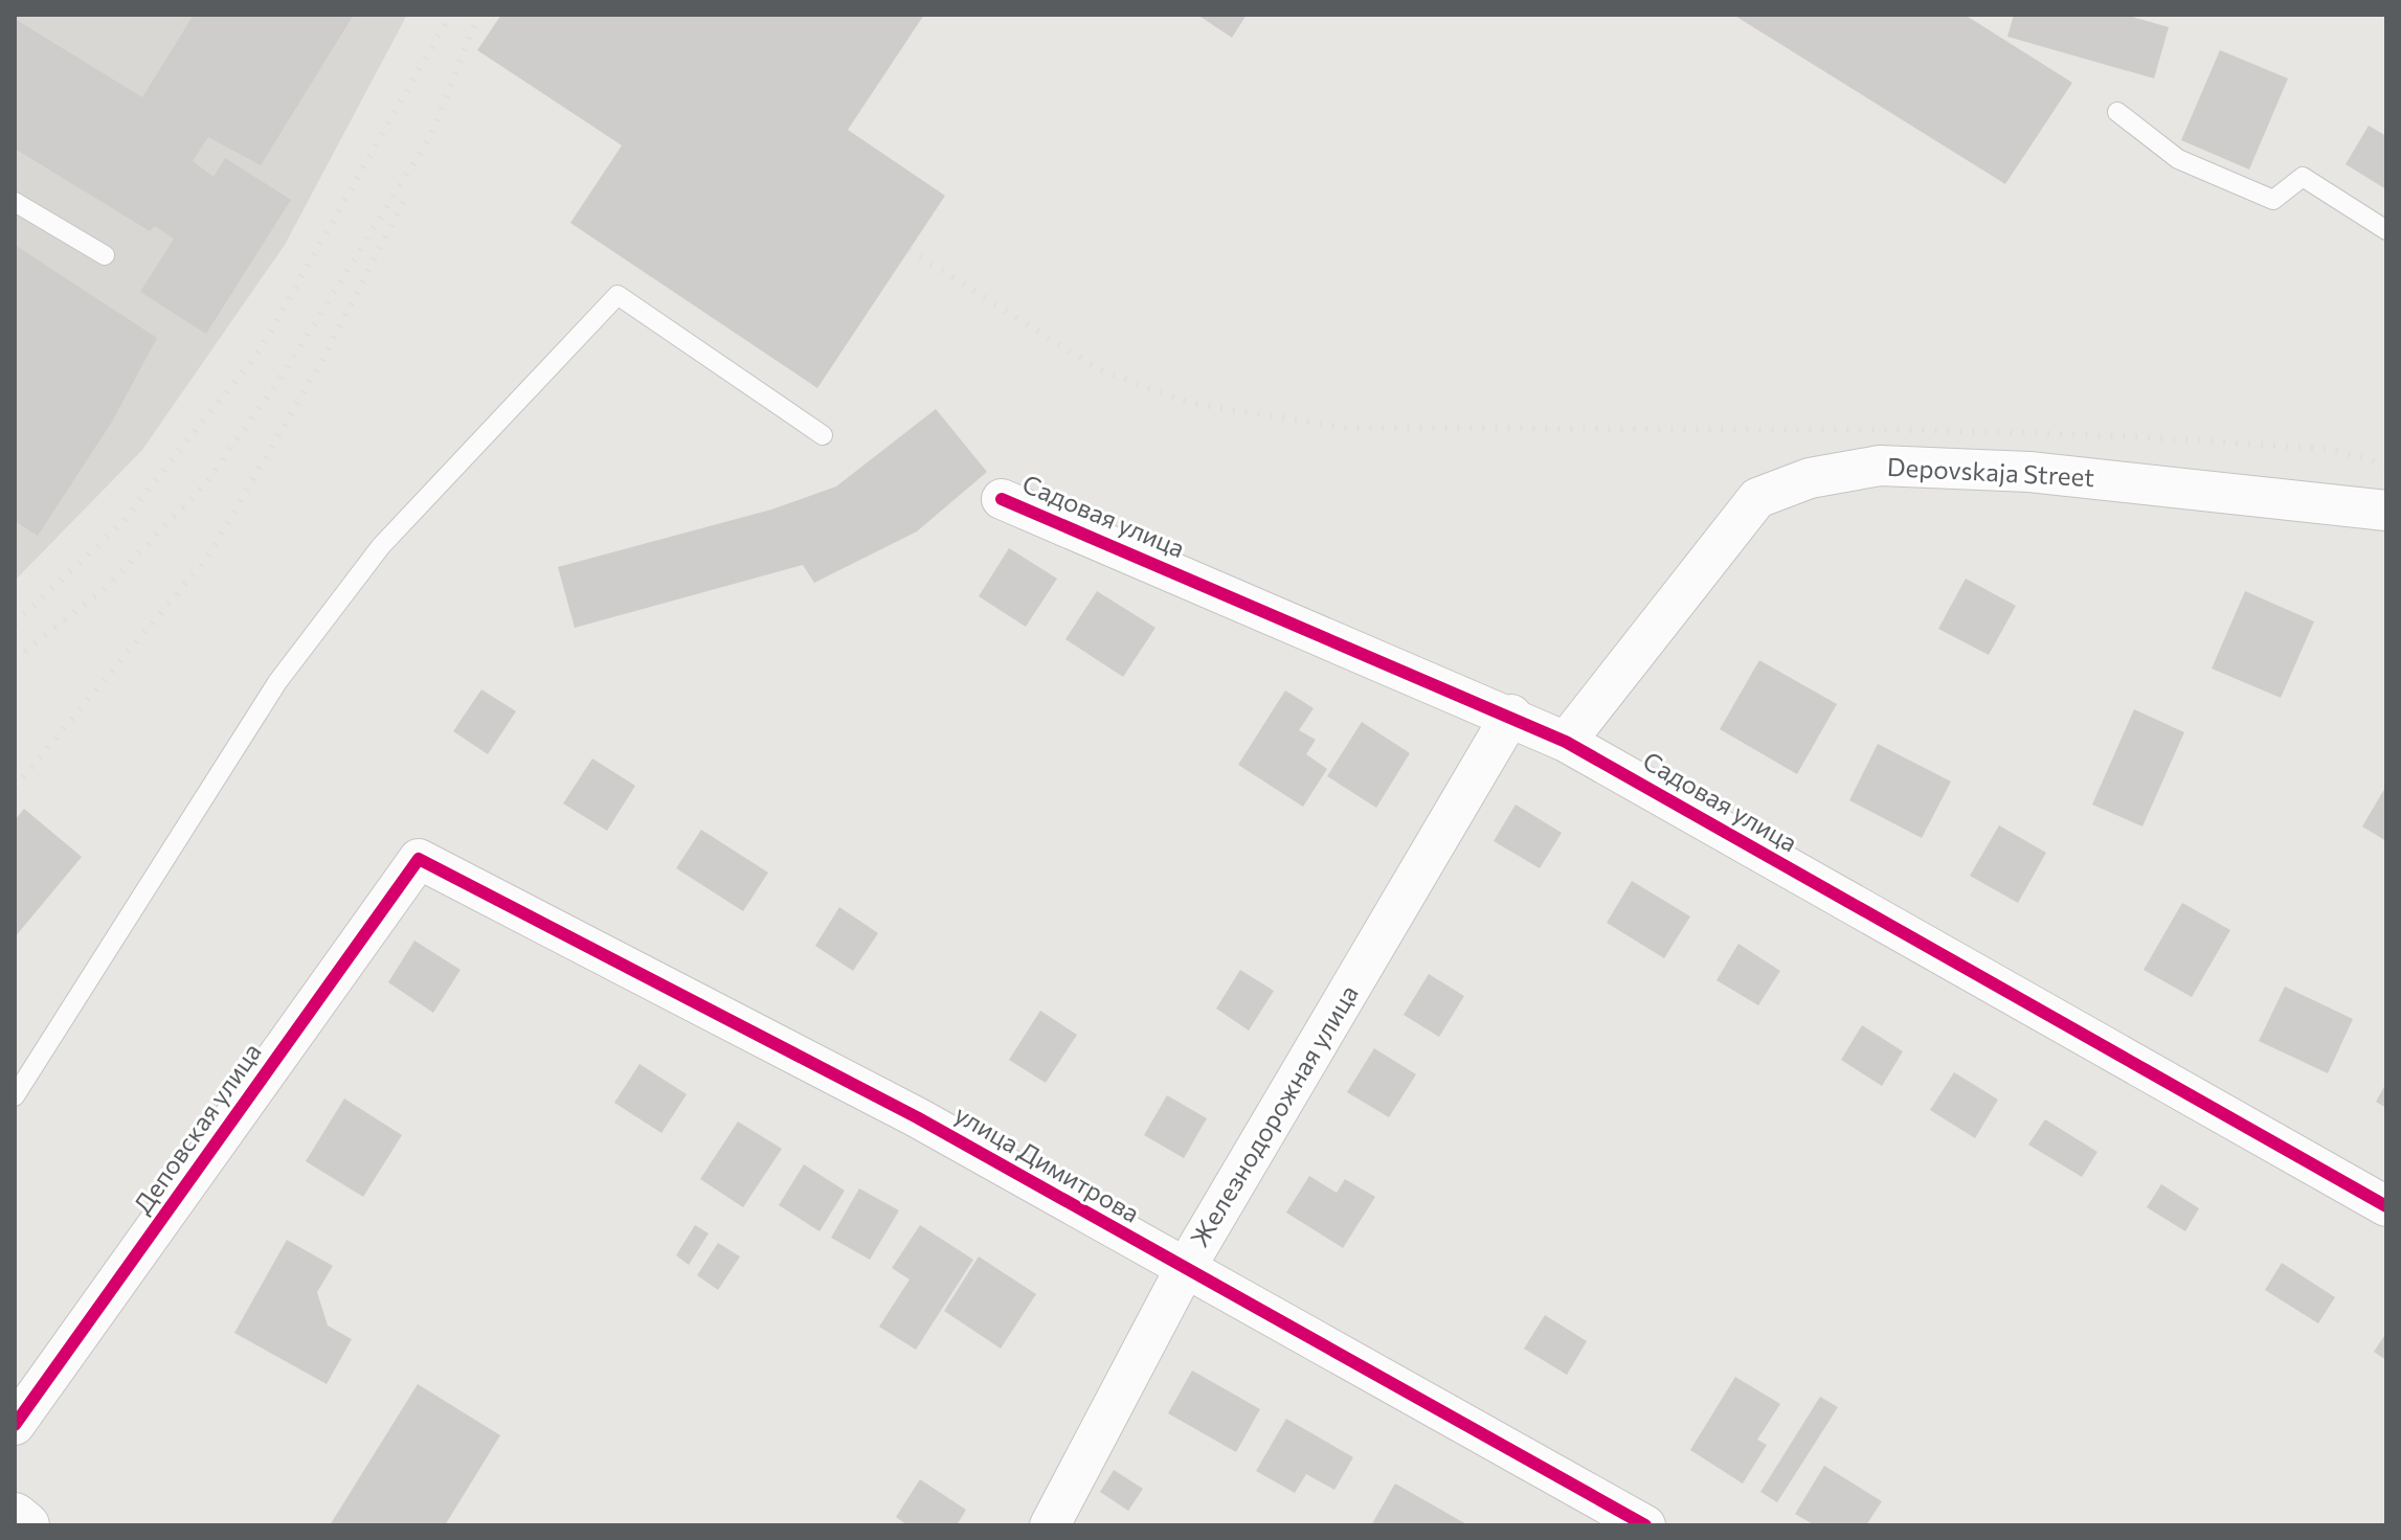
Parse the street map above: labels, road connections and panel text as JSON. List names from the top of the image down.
{
  "streets": {
    "street": [
      "Depovskaja Street",
      "Садовая улица",
      "Железнодорожная улица",
      "Деповская улица",
      "улица Димитрова"
    ]
  },
  "crossings": [
    ["Depovskaja Street", "Садовая улица"],
    ["Садовая улица", "Железнодорожная улица"],
    ["Железнодорожная улица", "улица Димитрова"],
    ["Деповская улица", "улица Димитрова"]
  ]
}
